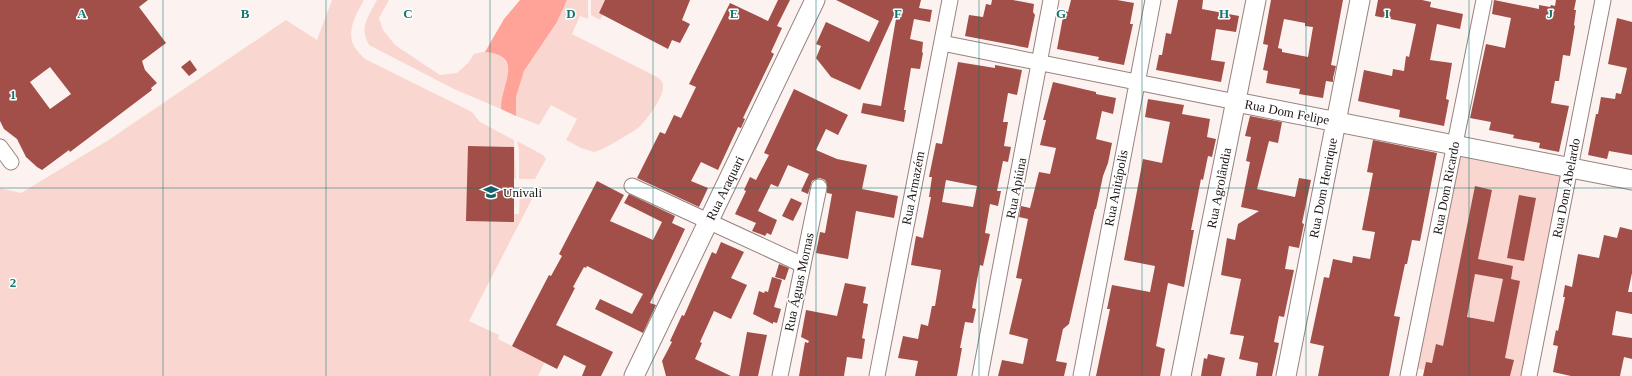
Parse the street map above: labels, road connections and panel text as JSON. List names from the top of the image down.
{
  "streets": {
    "street": [
      "Rua Dom Felipe",
      "Rua Araquari",
      "Rua Armazém",
      "Rua Apiúna",
      "Rua Anitápolis",
      "Rua Agrolândia",
      "Rua Dom Henrique",
      "Rua Dom Ricardo",
      "Rua Dom Abelardo",
      "Rua Águas Mornas"
    ]
  },
  "crossings": [
    ["Rua Dom Felipe", "Rua Armazém"],
    ["Rua Dom Felipe", "Rua Apiúna"],
    ["Rua Dom Felipe", "Rua Anitápolis"],
    ["Rua Dom Felipe", "Rua Agrolândia"],
    ["Rua Dom Felipe", "Rua Dom Henrique"],
    ["Rua Dom Felipe", "Rua Dom Ricardo"],
    ["Rua Dom Felipe", "Rua Dom Abelardo"]
  ],
  "places": {
    "school or university": ["Univali"]
  },
  "grid": {
    "columns": [
      "A",
      "B",
      "C",
      "D",
      "E",
      "F",
      "G",
      "H",
      "I",
      "J"
    ],
    "rows": ["1", "2"]
  }
}
